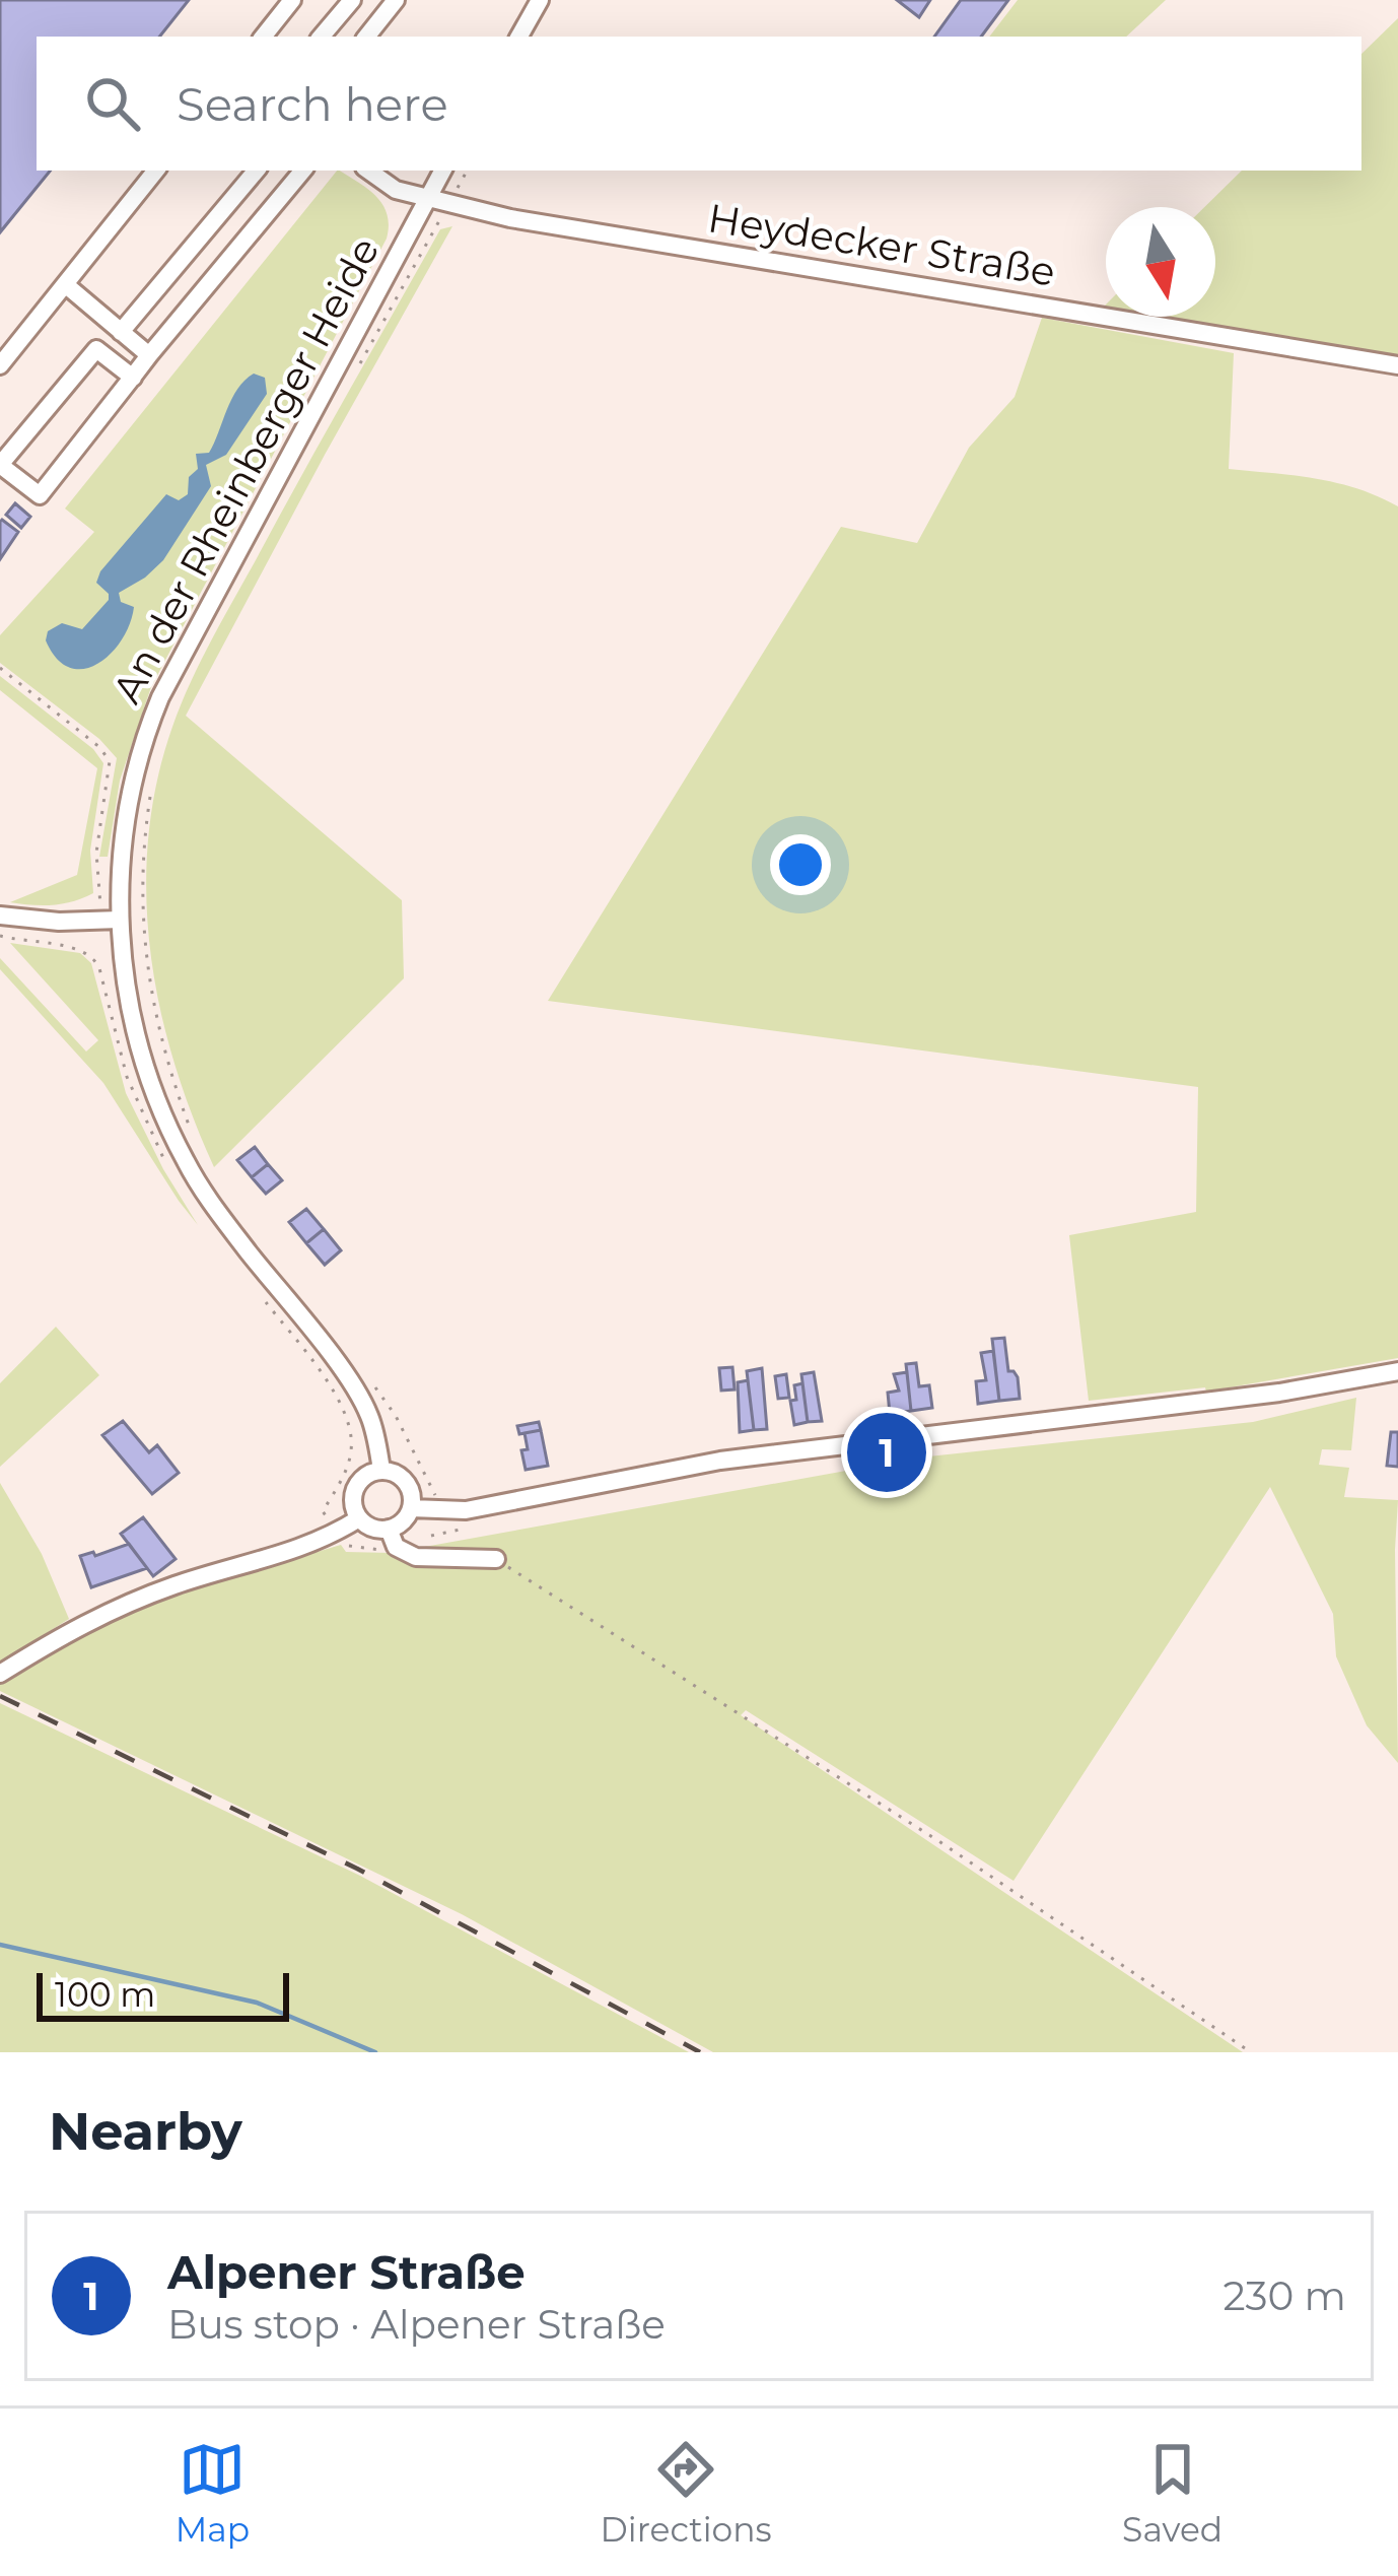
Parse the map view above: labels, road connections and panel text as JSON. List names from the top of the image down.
{
  "streets": {
    "street": ["Heydecker Straße", "An der Rheinberger Heide"]
  },
  "crossings": [
    ["Heydecker Straße", "An der Rheinberger Heide"]
  ],
  "scale_bar": "100 m",
  "north": "bottom",
  "page": {
    "search": "Search here",
    "pins": "1",
    "scale": "100 m",
    "heading": "Nearby",
    "list": [
      {
        "mark": "1",
        "name": "Alpener Straße",
        "note": "Bus stop · Alpener Straße",
        "value": "230 m"
      }
    ],
    "nav": ["Map", "Directions", "Saved"]
  }
}
